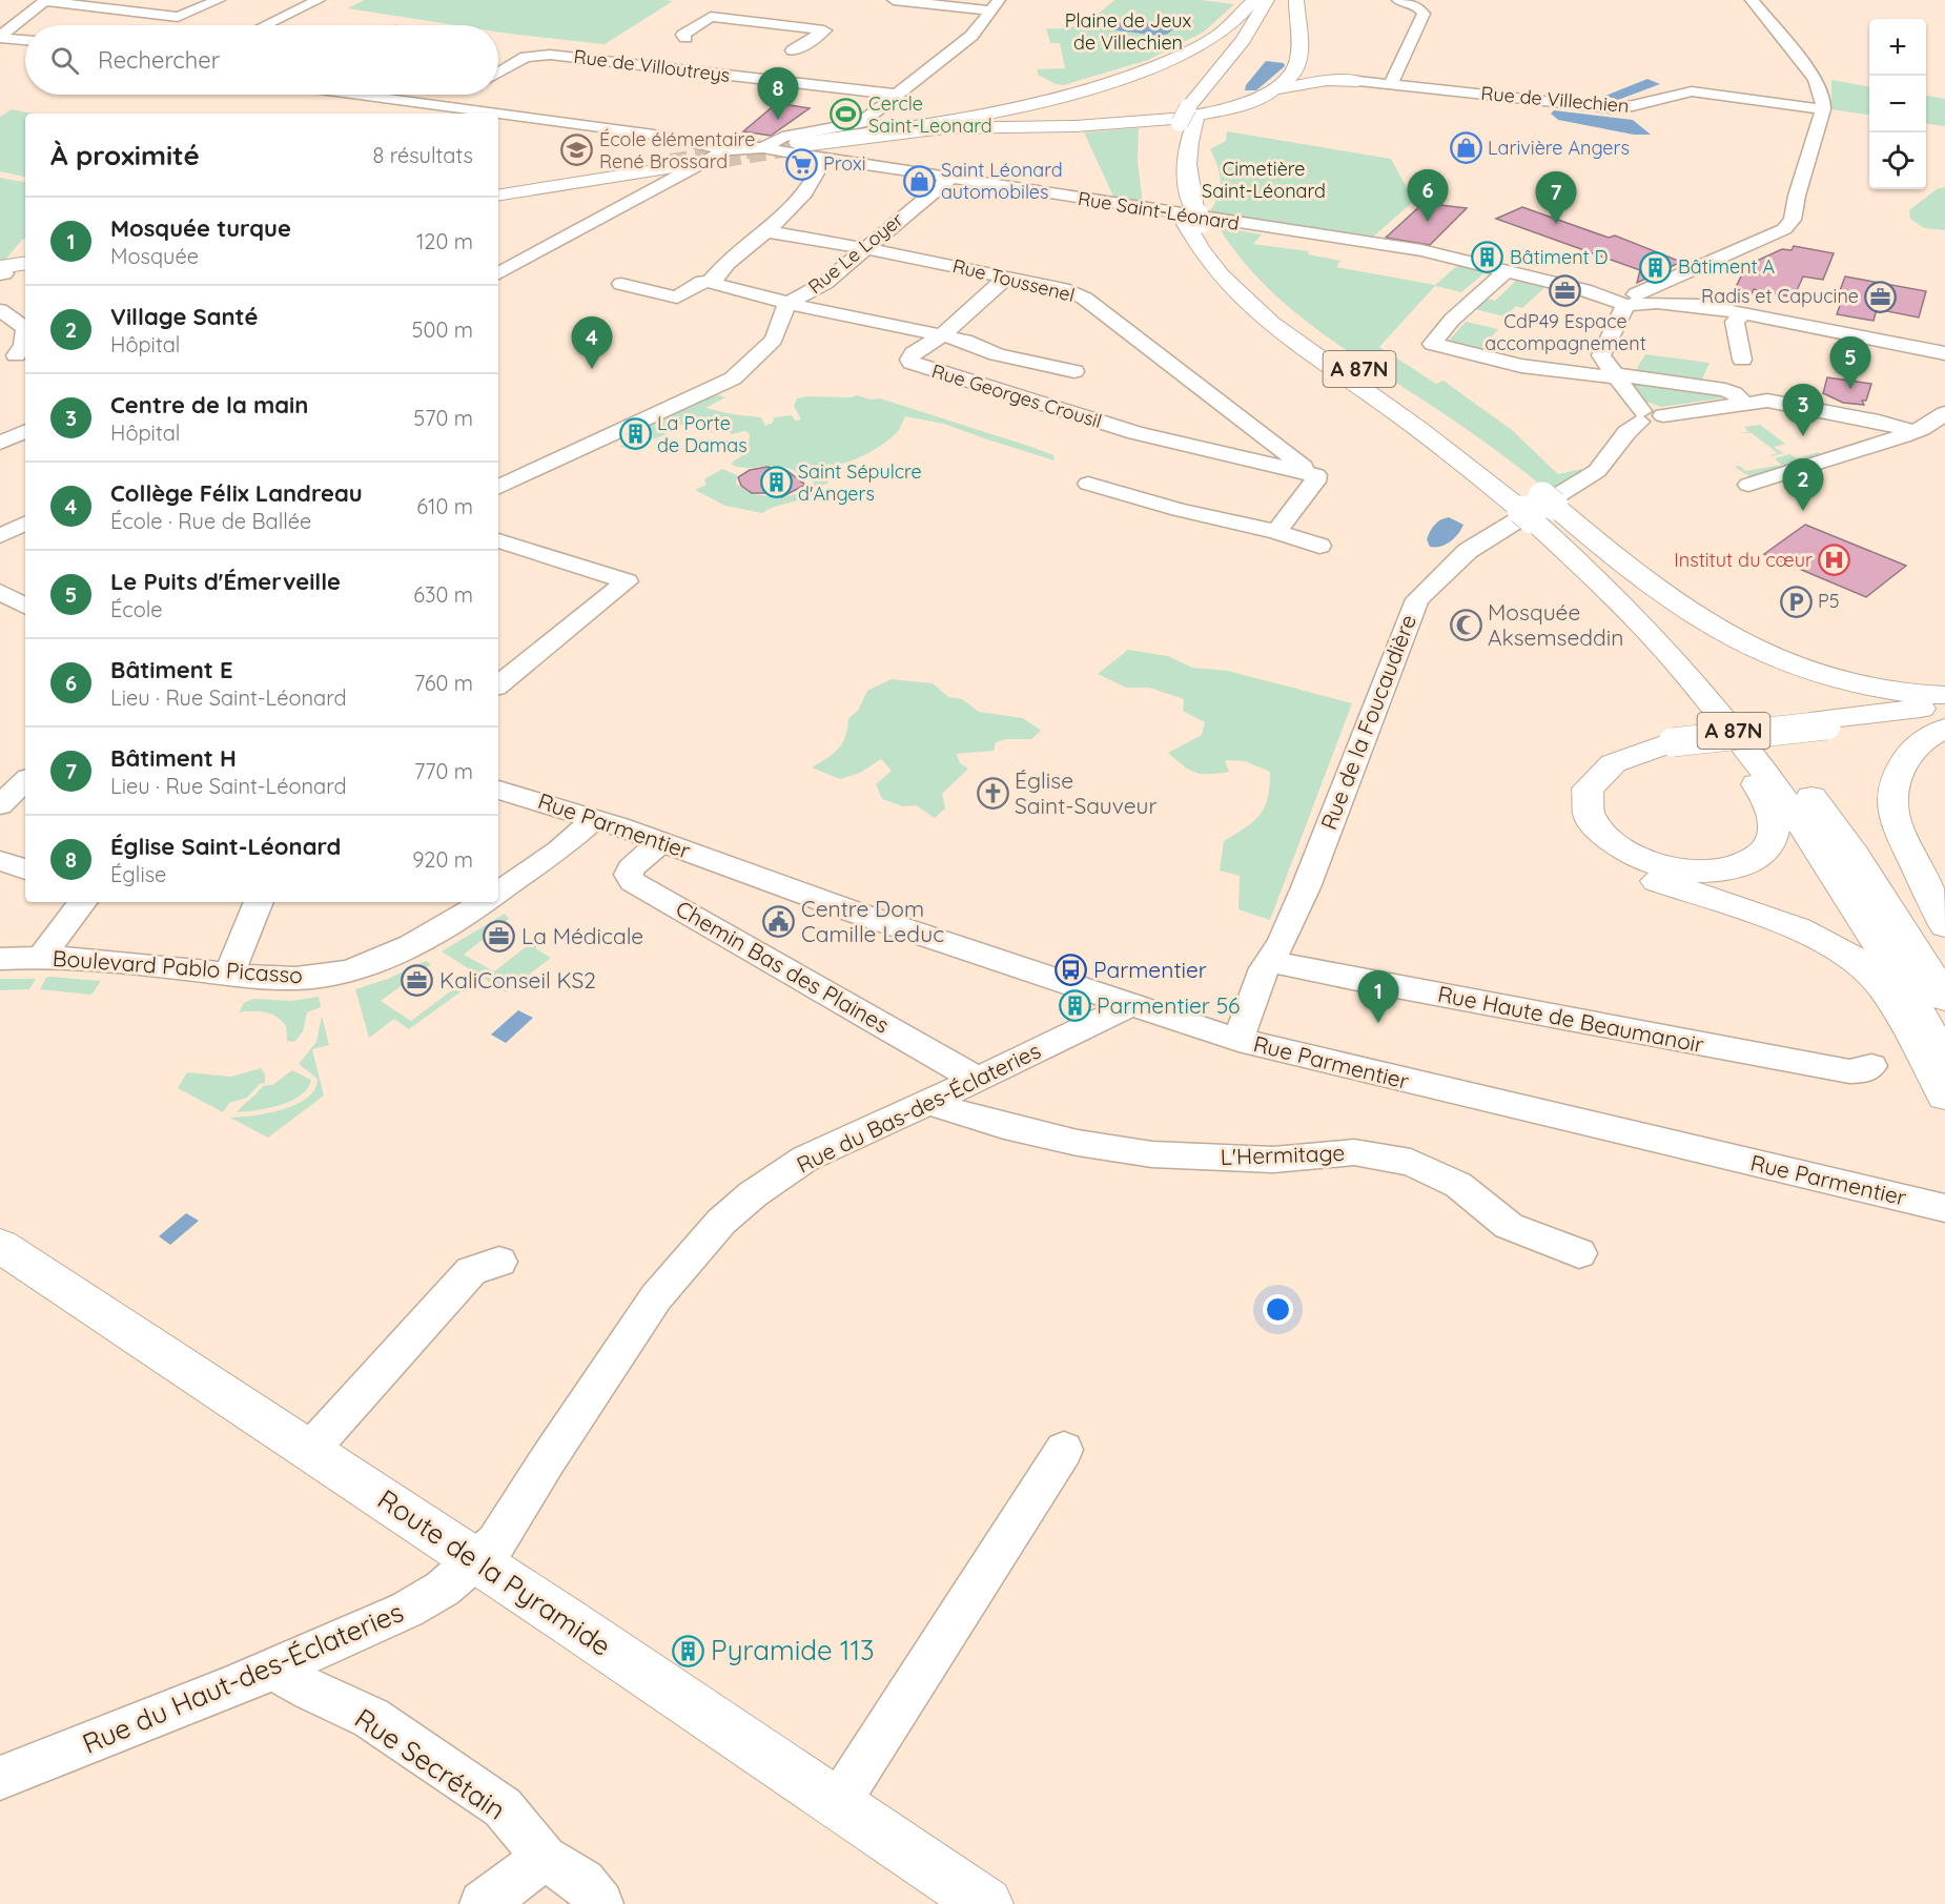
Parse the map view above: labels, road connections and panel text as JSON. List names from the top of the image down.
{
  "streets": {
    "main road": ["A 87N", "Route de la Pyramide"],
    "street": [
      "Rue de Villoutreys",
      "Rue de Villechien",
      "Rue Saint-Léonard",
      "Rue Le Loyer",
      "Rue Toussenel",
      "Rue Georges Crousil",
      "Rue de la Foucaudière",
      "Rue Parmentier",
      "Boulevard Pablo Picasso",
      "Chemin Bas des Plaines",
      "Rue Haute de Beaumanoir",
      "Rue du Bas-des-Éclateries",
      "L'Hermitage",
      "Rue du Haut-des-Éclateries",
      "Rue Secrétain"
    ]
  },
  "crossings": [
    ["Rue Saint-Léonard", "Rue Le Loyer"],
    ["Rue Le Loyer", "Rue Toussenel"],
    ["Rue Le Loyer", "Rue Georges Crousil"],
    ["Rue Toussenel", "Rue Georges Crousil"],
    ["Rue de la Foucaudière", "Rue Parmentier"],
    ["Rue de la Foucaudière", "Rue Haute de Beaumanoir"],
    ["Rue Parmentier", "Chemin Bas des Plaines"],
    ["Rue Parmentier", "Rue du Bas-des-Éclateries"],
    ["Chemin Bas des Plaines", "Rue du Bas-des-Éclateries"],
    ["Rue du Bas-des-Éclateries", "L'Hermitage"],
    ["Rue du Bas-des-Éclateries", "Route de la Pyramide"],
    ["Rue du Bas-des-Éclateries", "Rue du Haut-des-Éclateries"],
    ["Route de la Pyramide", "Rue du Haut-des-Éclateries"],
    ["Rue du Haut-des-Éclateries", "Rue Secrétain"]
  ],
  "parks": ["Plaine de Jeux de Villechien", "Cimetière Saint-Léonard"],
  "places": {
    "sports": ["Cercle Saint-Leonard"],
    "shop": ["Larivière Angers", "Saint Léonard automobiles"],
    "school or university": ["École élémentaire René Brossard"],
    "supermarket": ["Proxi"],
    "building": [
      "Bâtiment D",
      "Bâtiment A",
      "La Porte de Damas",
      "Saint Sépulcre d'Angers",
      "Parmentier 56",
      "Pyramide 113"
    ],
    "office": [
      "CdP49 Espace accompagnement",
      "Radis et Capucine",
      "La Médicale",
      "KaliConseil KS2"
    ],
    "hospital": ["Institut du cœur"],
    "parking": ["P5"],
    "mosque": ["Mosquée Aksemseddin"],
    "church": ["Église Saint-Sauveur"],
    "public building": ["Centre Dom Camille Leduc"],
    "bus stop": ["Parmentier"]
  },
  "page": {
    "map_buttons": ["+", "−"],
    "search": "Rechercher",
    "pins": [
      "8",
      "6",
      "7",
      "4",
      "5",
      "3",
      "2",
      "1"
    ],
    "heading": ["À proximité", "8 résultats"],
    "list": [
      {
        "mark": "1",
        "name": "Mosquée turque",
        "note": "Mosquée",
        "value": "120 m"
      },
      {
        "mark": "2",
        "name": "Village Santé",
        "note": "Hôpital",
        "value": "500 m"
      },
      {
        "mark": "3",
        "name": "Centre de la main",
        "note": "Hôpital",
        "value": "570 m"
      },
      {
        "mark": "4",
        "name": "Collège Félix Landreau",
        "note": "École · Rue de Ballée",
        "value": "610 m"
      },
      {
        "mark": "5",
        "name": "Le Puits d'Émerveille",
        "note": "École",
        "value": "630 m"
      },
      {
        "mark": "6",
        "name": "Bâtiment E",
        "note": "Lieu · Rue Saint-Léonard",
        "value": "760 m"
      },
      {
        "mark": "7",
        "name": "Bâtiment H",
        "note": "Lieu · Rue Saint-Léonard",
        "value": "770 m"
      },
      {
        "mark": "8",
        "name": "Église Saint-Léonard",
        "note": "Église",
        "value": "920 m"
      }
    ]
  }
}
